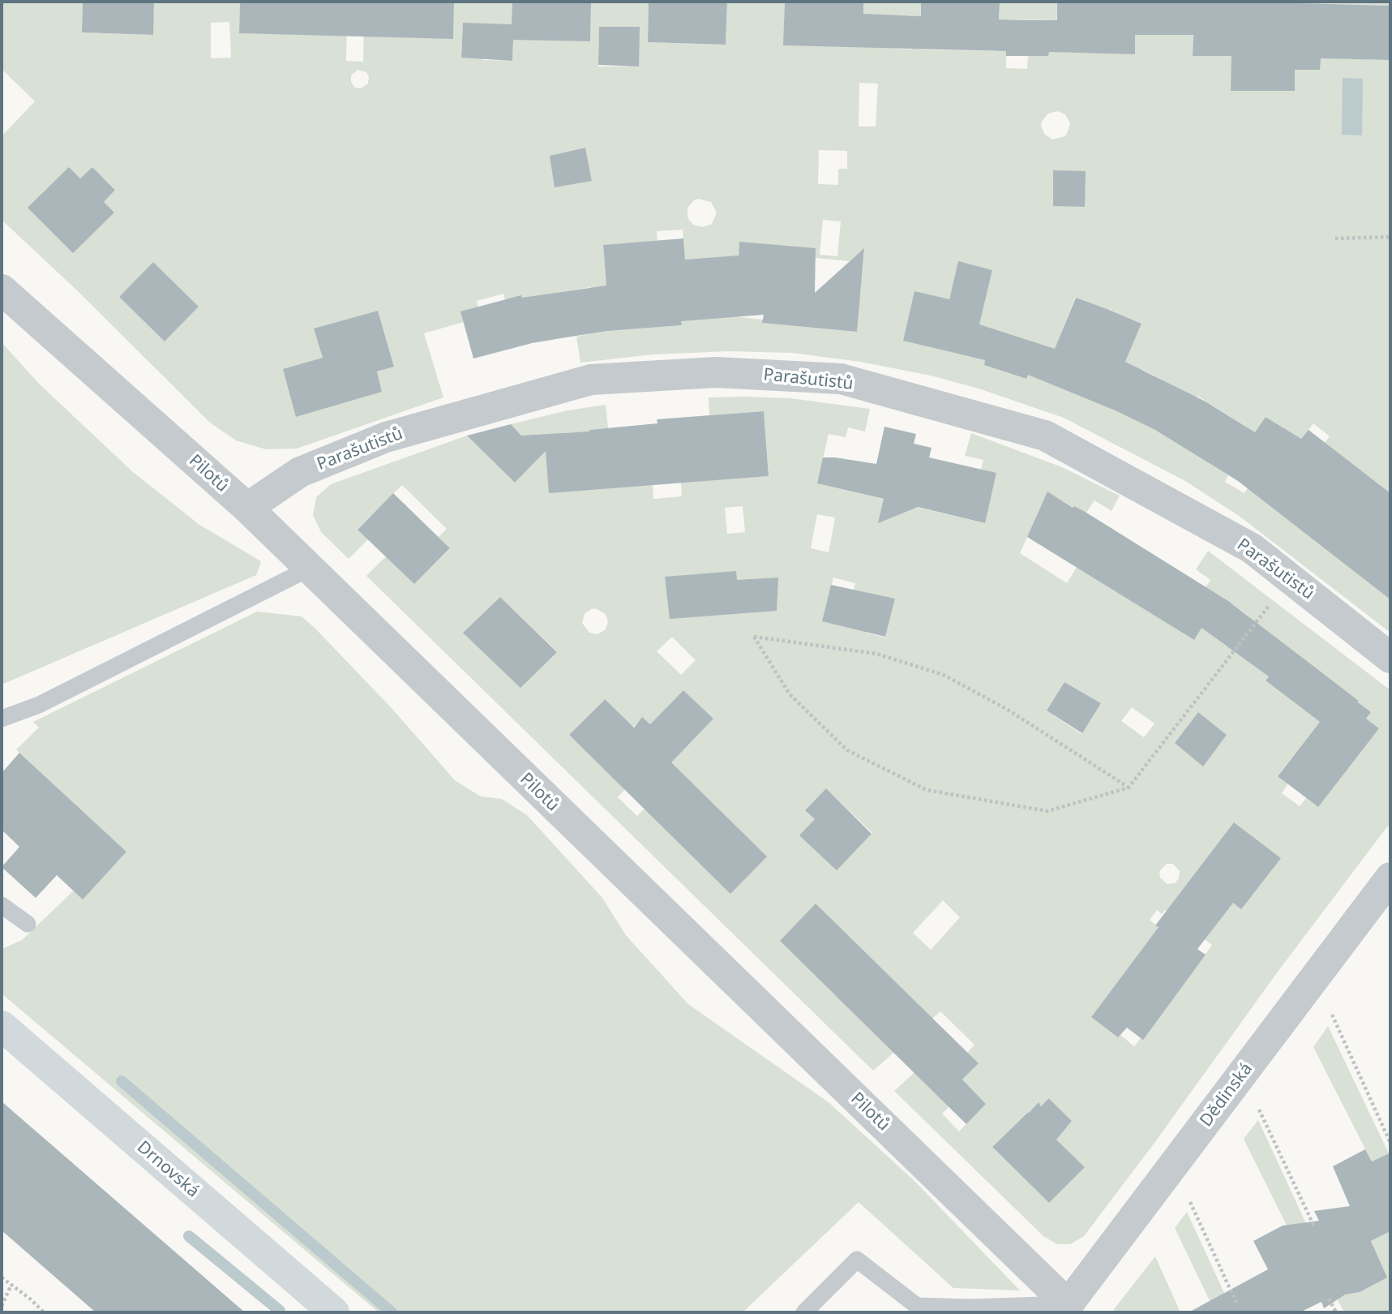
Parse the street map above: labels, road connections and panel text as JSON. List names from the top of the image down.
{
  "streets": {
    "main road": ["Drnovská"],
    "street": ["Parašutistů", "Pilotů", "Dědinská"]
  },
  "crossings": [
    ["Parašutistů", "Pilotů"],
    ["Pilotů", "Dědinská"]
  ]
}
